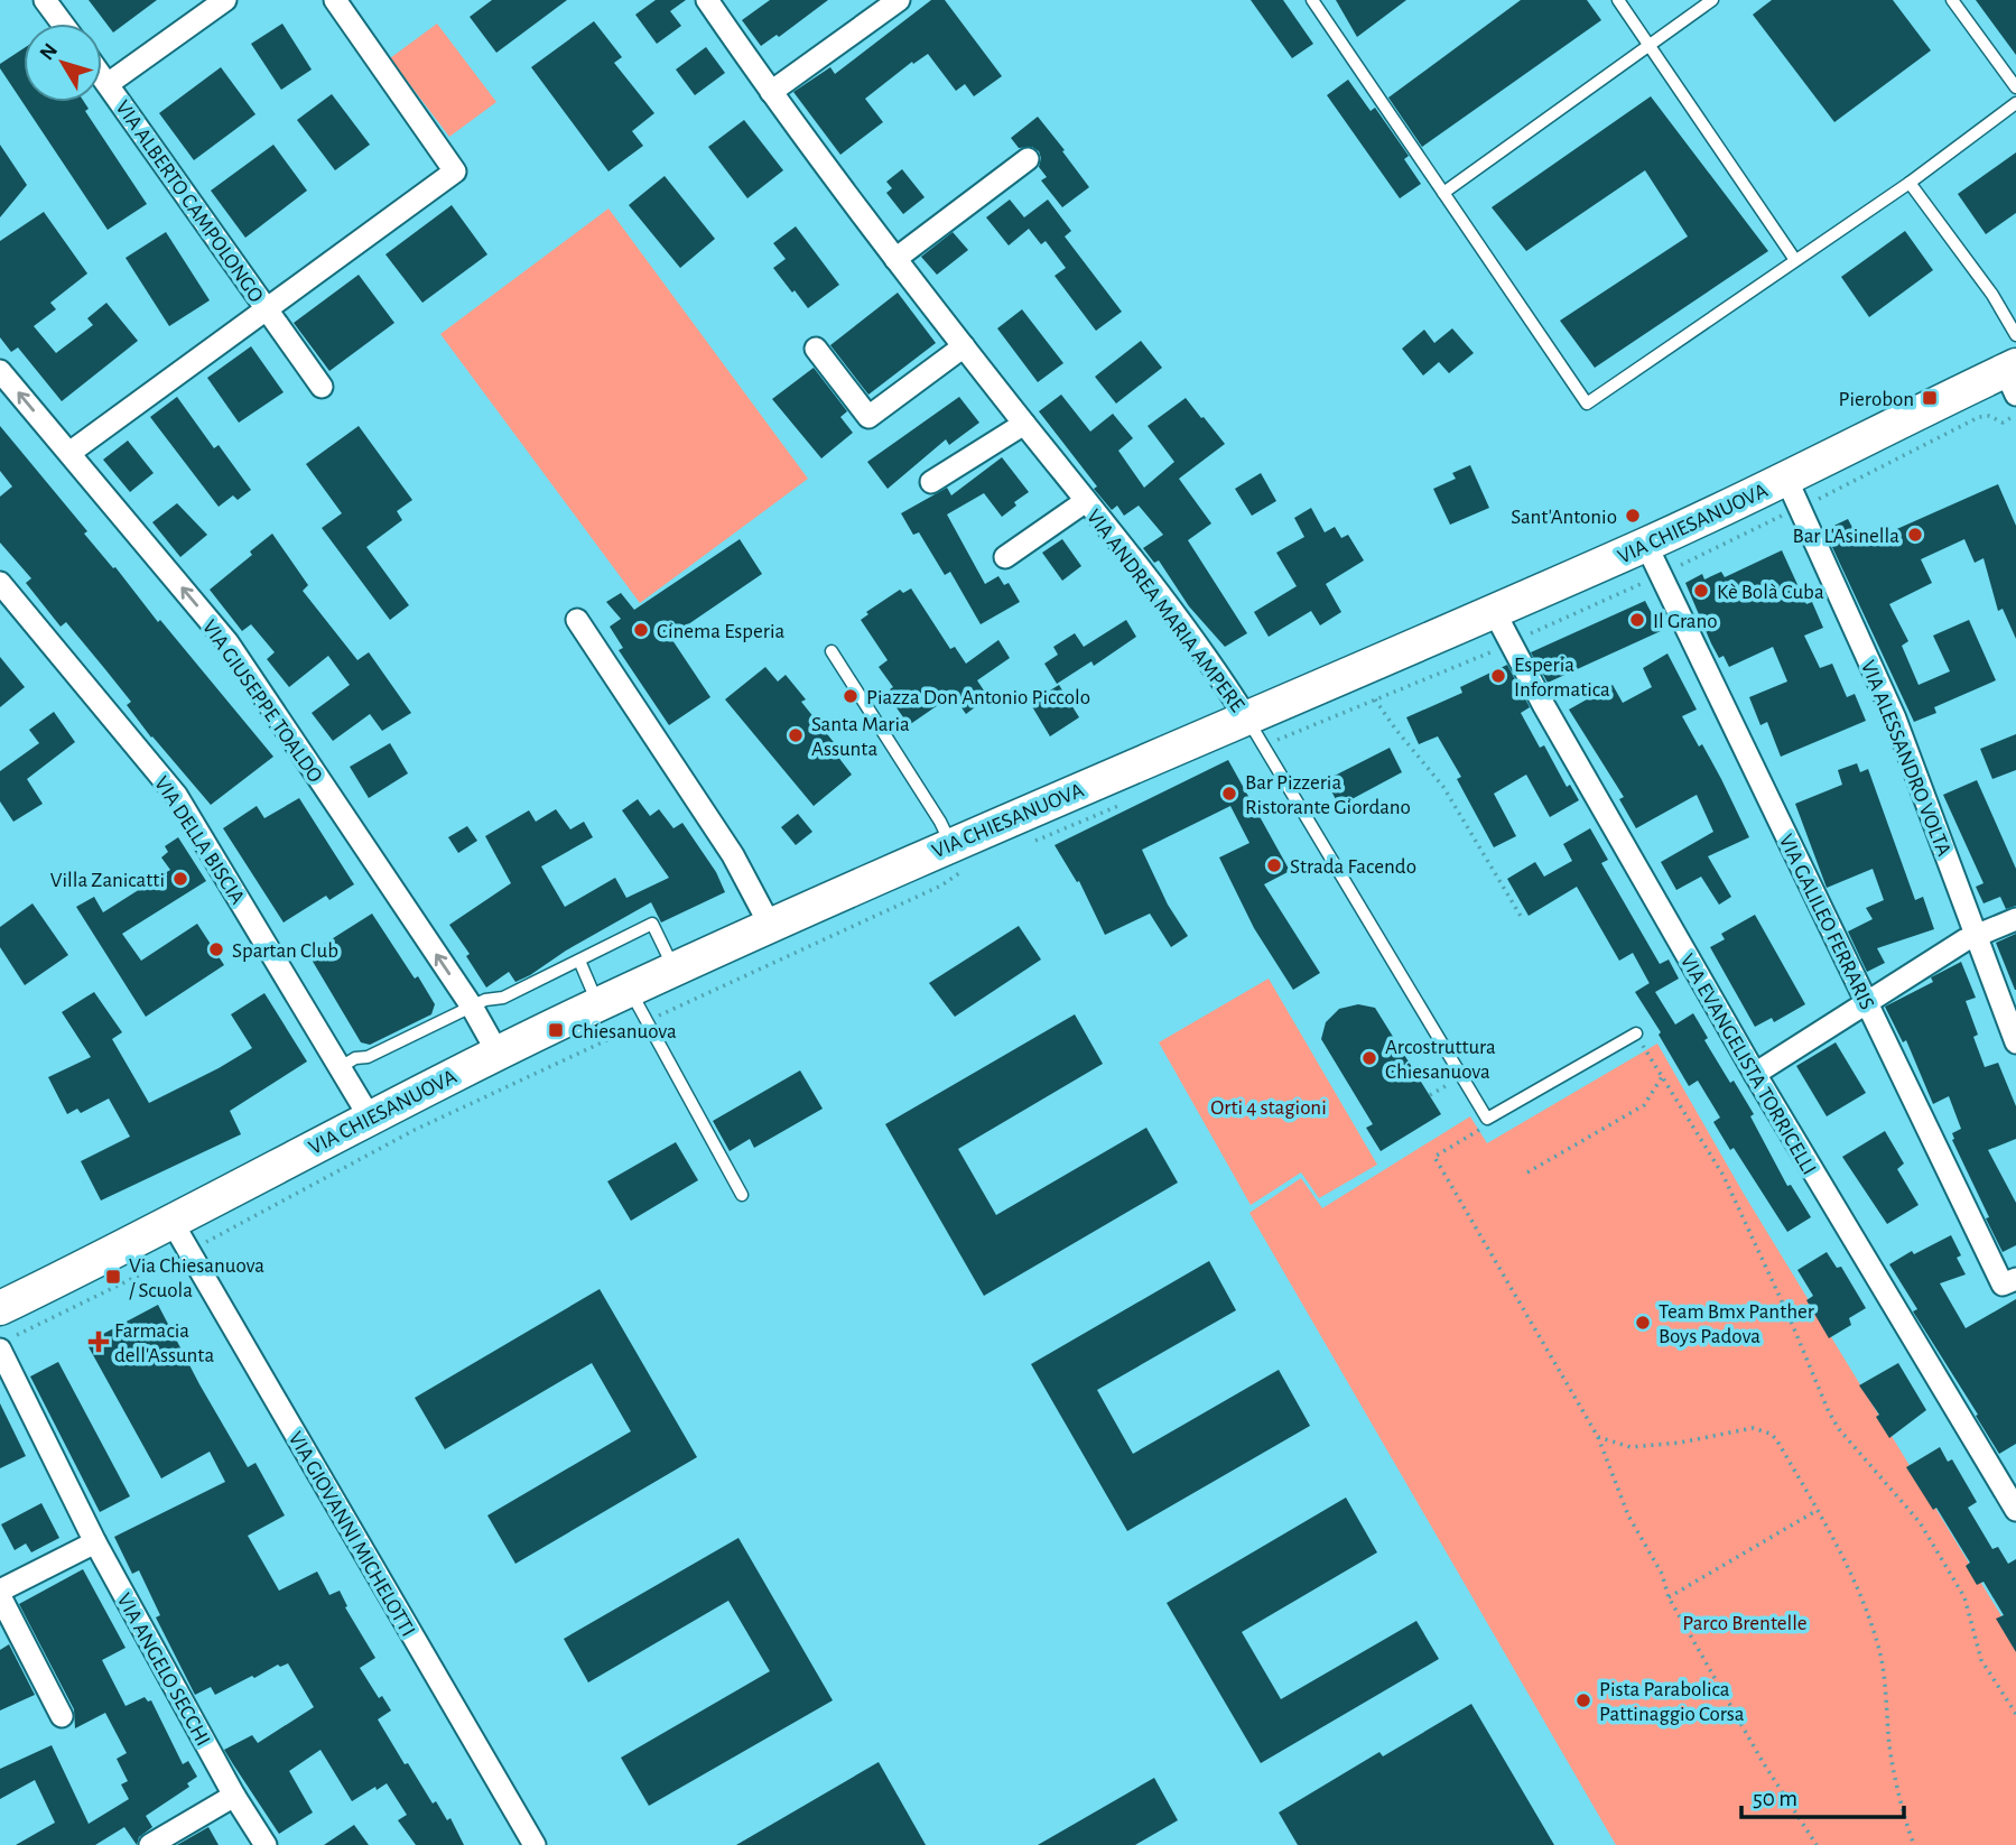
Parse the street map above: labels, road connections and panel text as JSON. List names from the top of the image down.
{
  "streets": {
    "main road": ["VIA CHIESANUOVA"],
    "street": [
      "VIA ALBERTO CAMPOLONGO",
      "VIA ANDREA MARIA AMPERE",
      "VIA GIUSEPPE TOALDO",
      "VIA ALESSANDRO VOLTA",
      "VIA DELLA BISCIA",
      "VIA GALILEO FERRARIS",
      "VIA EVANGELISTA TORRICELLI",
      "VIA GIOVANNI MICHELOTTI",
      "VIA ANGELO SECCHI"
    ]
  },
  "crossings": [
    ["VIA CHIESANUOVA", "VIA ANDREA MARIA AMPERE"],
    ["VIA CHIESANUOVA", "VIA GIUSEPPE TOALDO"],
    ["VIA CHIESANUOVA", "VIA ALESSANDRO VOLTA"],
    ["VIA CHIESANUOVA", "VIA DELLA BISCIA"],
    ["VIA CHIESANUOVA", "VIA GALILEO FERRARIS"],
    ["VIA CHIESANUOVA", "VIA EVANGELISTA TORRICELLI"],
    ["VIA CHIESANUOVA", "VIA GIOVANNI MICHELOTTI"],
    ["VIA CHIESANUOVA", "VIA ANGELO SECCHI"]
  ],
  "one_way": ["VIA GIUSEPPE TOALDO"],
  "parks": ["Orti 4 stagioni", "Parco Brentelle"],
  "places": {
    "transit": ["Pierobon", "Chiesanuova", "Via Chiesanuova / Scuola"],
    "other": [
      "Sant'Antonio",
      "Bar L'Asinella",
      "Kè Bolà Cuba",
      "Il Grano",
      "Cinema Esperia",
      "Esperia Informatica",
      "Piazza Don Antonio Piccolo",
      "Santa Maria Assunta",
      "Bar Pizzeria Ristorante Giordano",
      "Strada Facendo",
      "Villa Zanicatti",
      "Spartan Club",
      "Arcostruttura Chiesanuova",
      "Team Bmx Panther Boys Padova",
      "Pista Parabolica Pattinaggio Corsa"
    ],
    "health": ["Farmacia dell'Assunta"]
  },
  "scale_bar": "50 m",
  "north": "top left"
}
